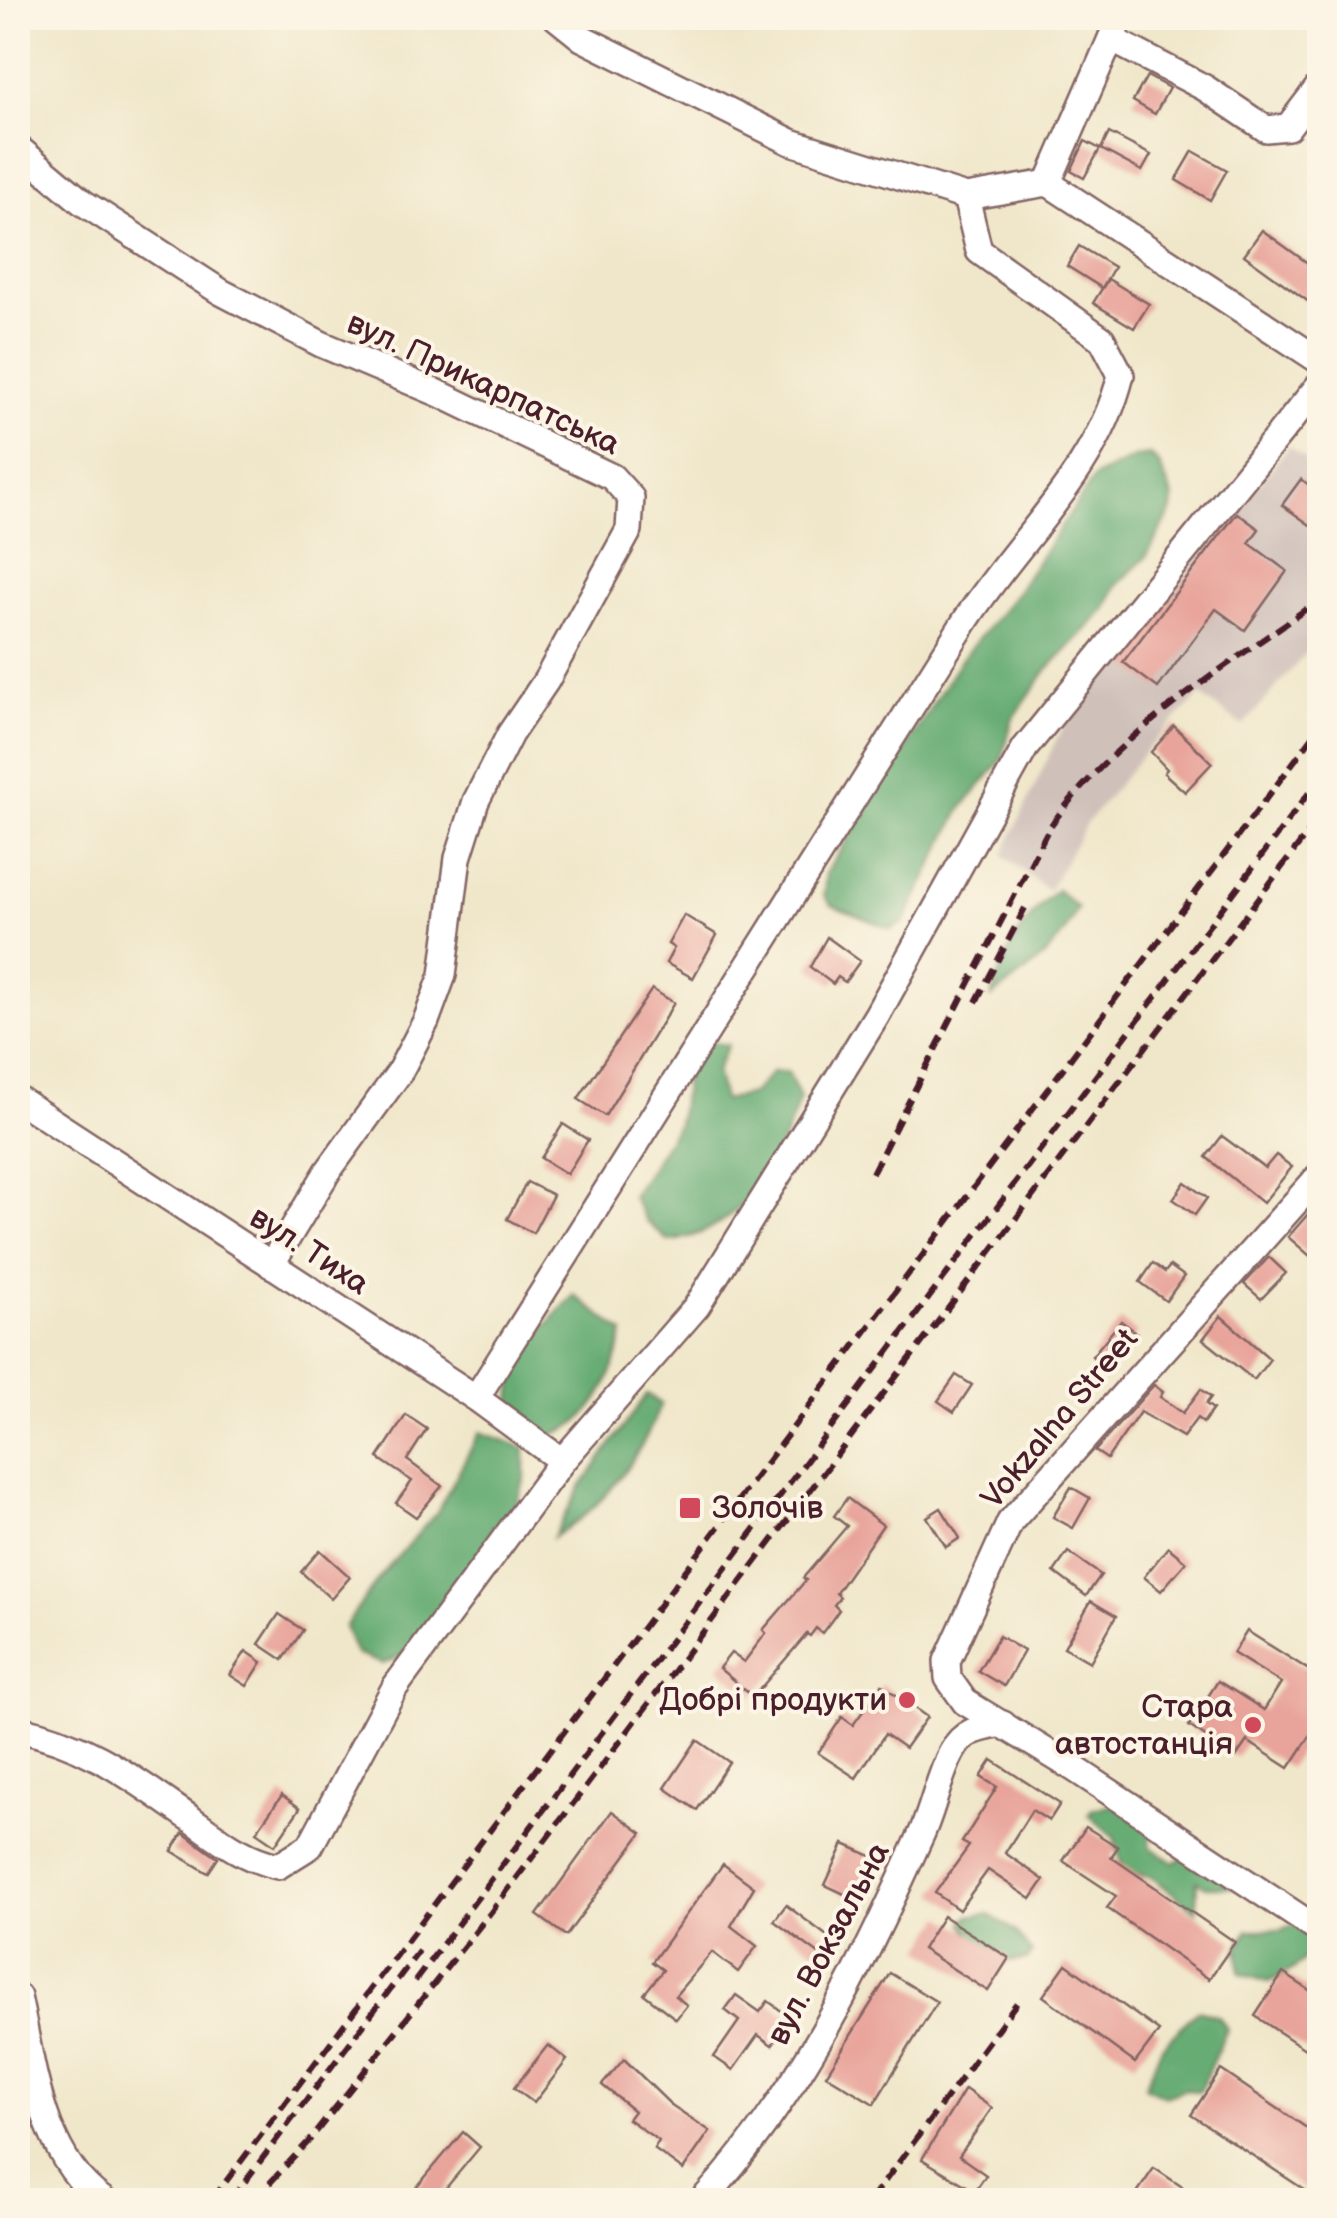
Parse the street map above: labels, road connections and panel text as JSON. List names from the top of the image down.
{
  "streets": {
    "street": [
      "вул. Прикарпатська",
      "вул. Тиха",
      "Vokzalna Street",
      "вул. Вокзальна"
    ]
  },
  "crossings": [
    ["вул. Прикарпатська", "вул. Тиха"],
    ["Vokzalna Street", "вул. Вокзальна"]
  ],
  "places": {
    "transit": ["Золочів"],
    "other": ["Добрі продукти", "Стара автостанція"]
  }
}
